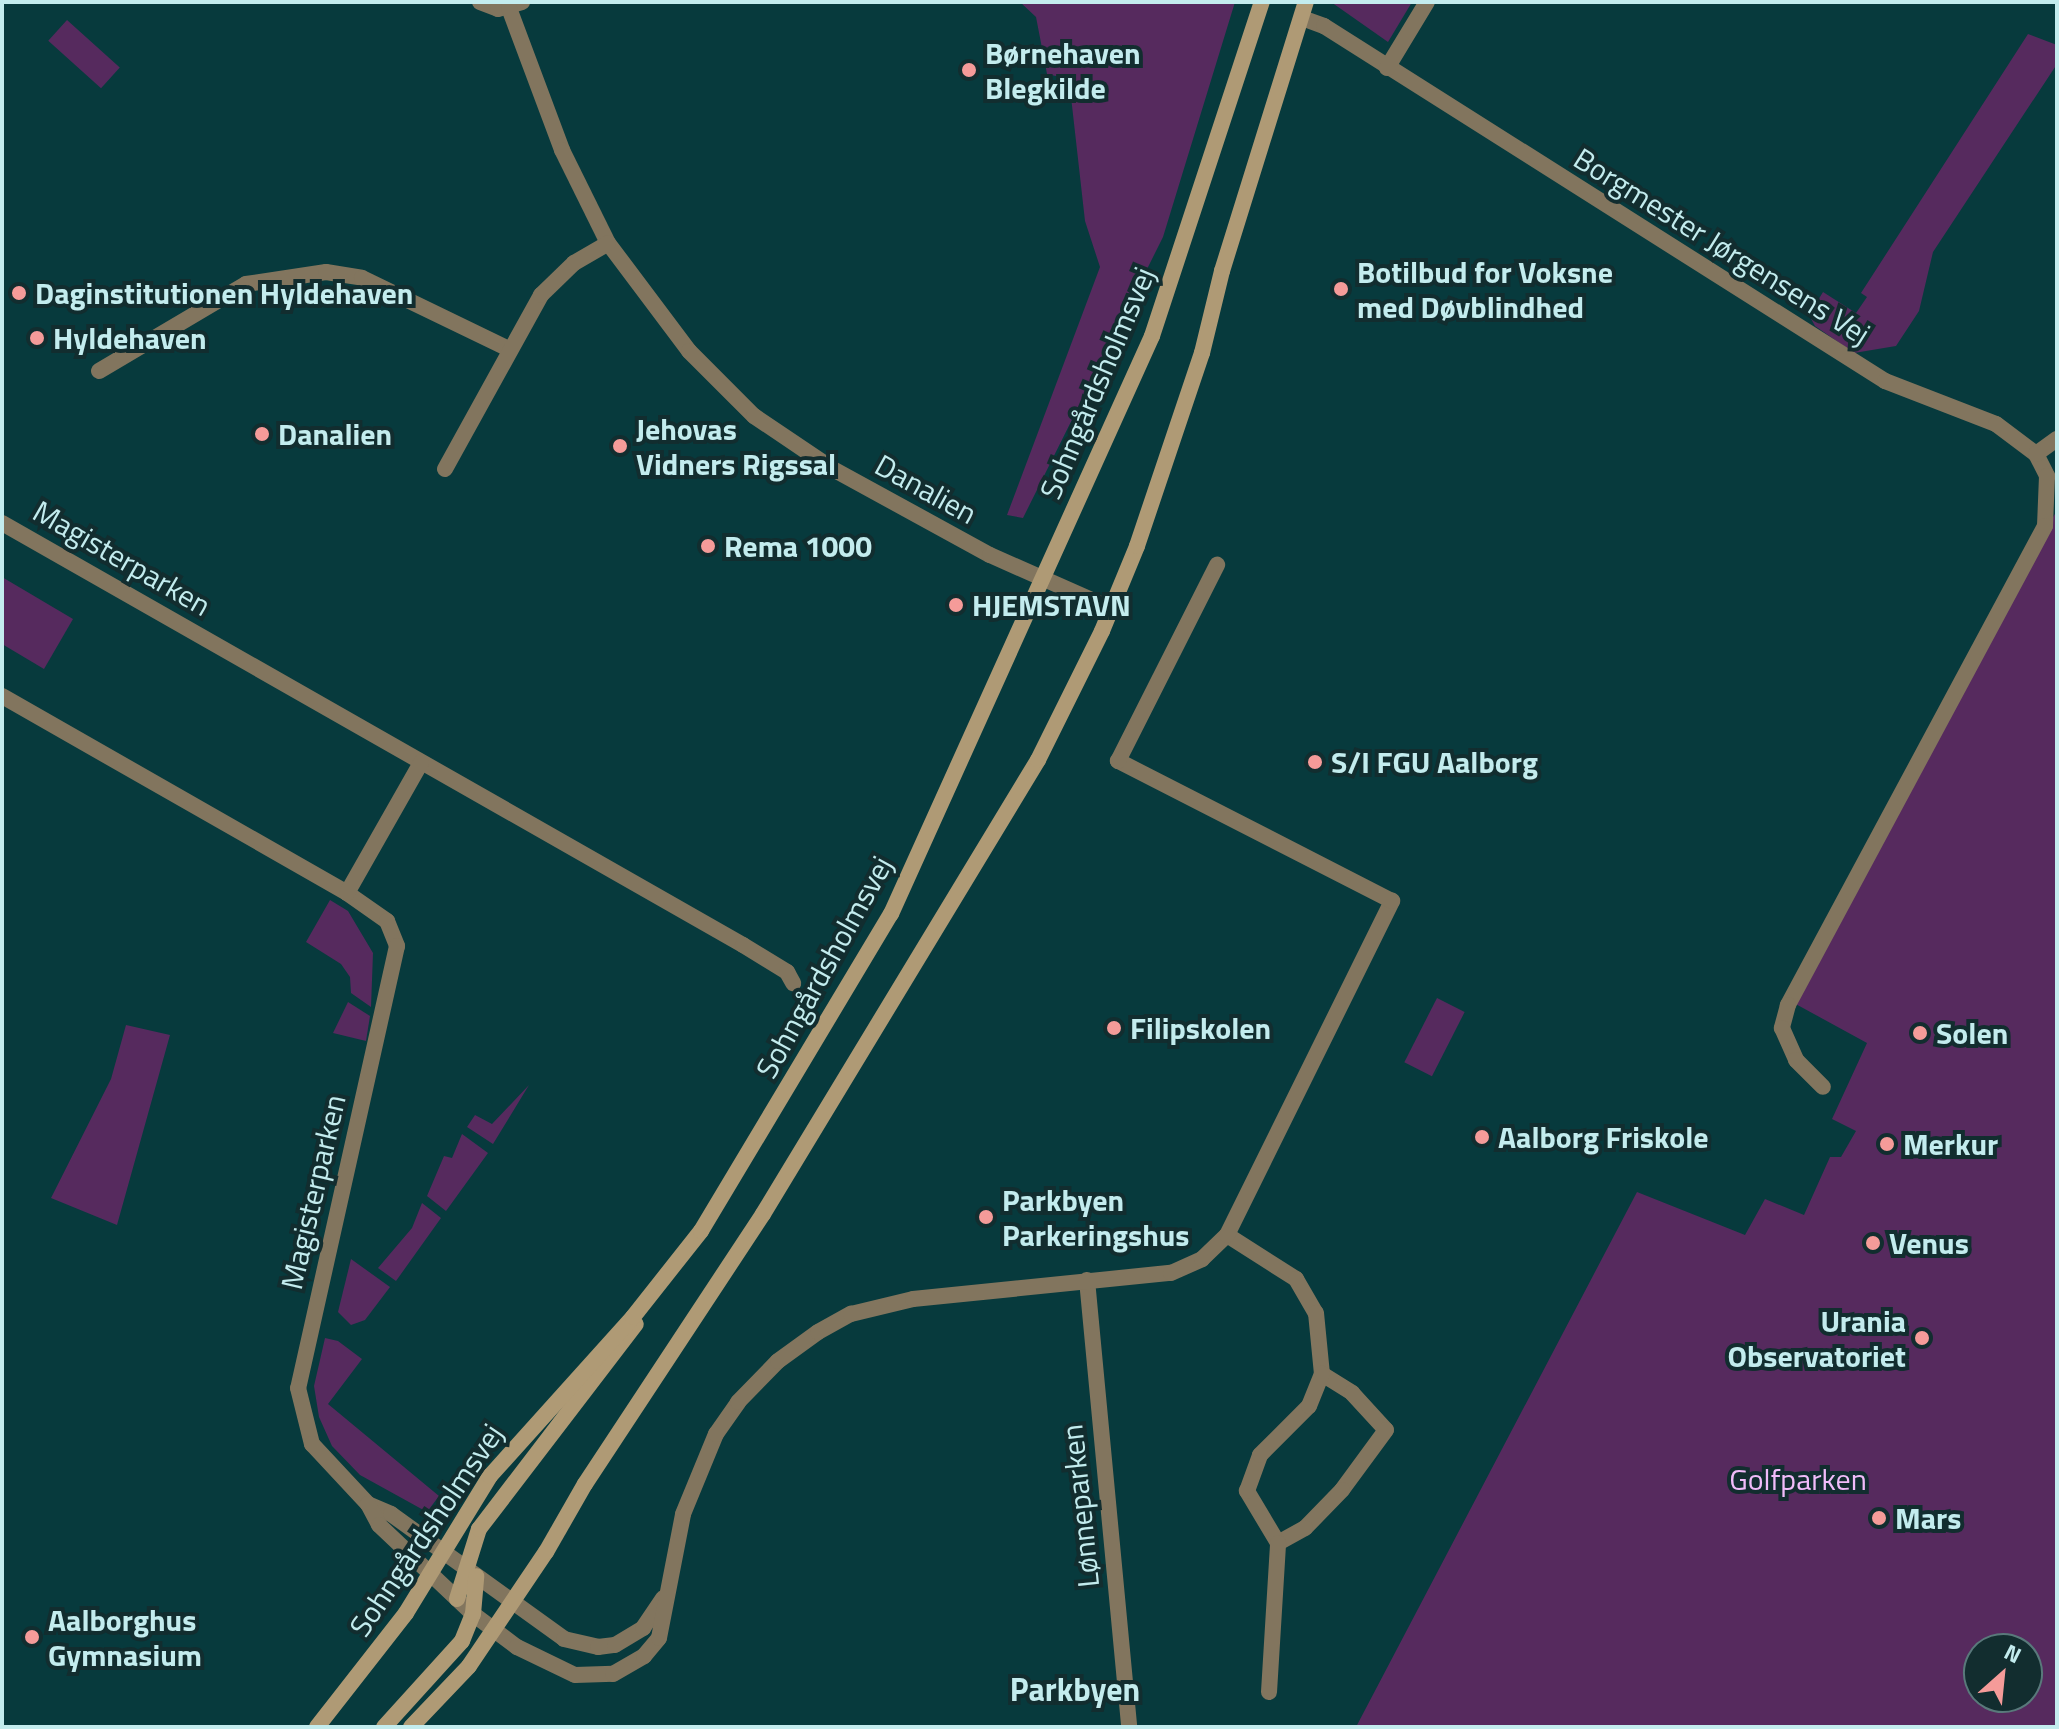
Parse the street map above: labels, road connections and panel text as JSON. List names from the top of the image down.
{
  "streets": {
    "street": [
      "Borgmester Jørgensens Vej",
      "Sohngårdsholmsvej",
      "Danalien",
      "Magisterparken",
      "Lønneparken"
    ]
  },
  "crossings": [
    ["Sohngårdsholmsvej", "Danalien"],
    ["Sohngårdsholmsvej", "Magisterparken"]
  ],
  "districts": ["Parkbyen"],
  "parks": ["Golfparken"],
  "places": [
    "Børnehaven Blegkilde",
    "Botilbud for Voksne med Døvblindhed",
    "Daginstitutionen Hyldehaven",
    "Hyldehaven",
    "Danalien",
    "Jehovas Vidners Rigssal",
    "Rema 1000",
    "HJEMSTAVN",
    "S/I FGU Aalborg",
    "Filipskolen",
    "Solen",
    "Aalborg Friskole",
    "Merkur",
    "Parkbyen Parkeringshus",
    "Venus",
    "Urania Observatoriet",
    "Mars",
    "Aalborghus Gymnasium"
  ],
  "north": "top right"
}
